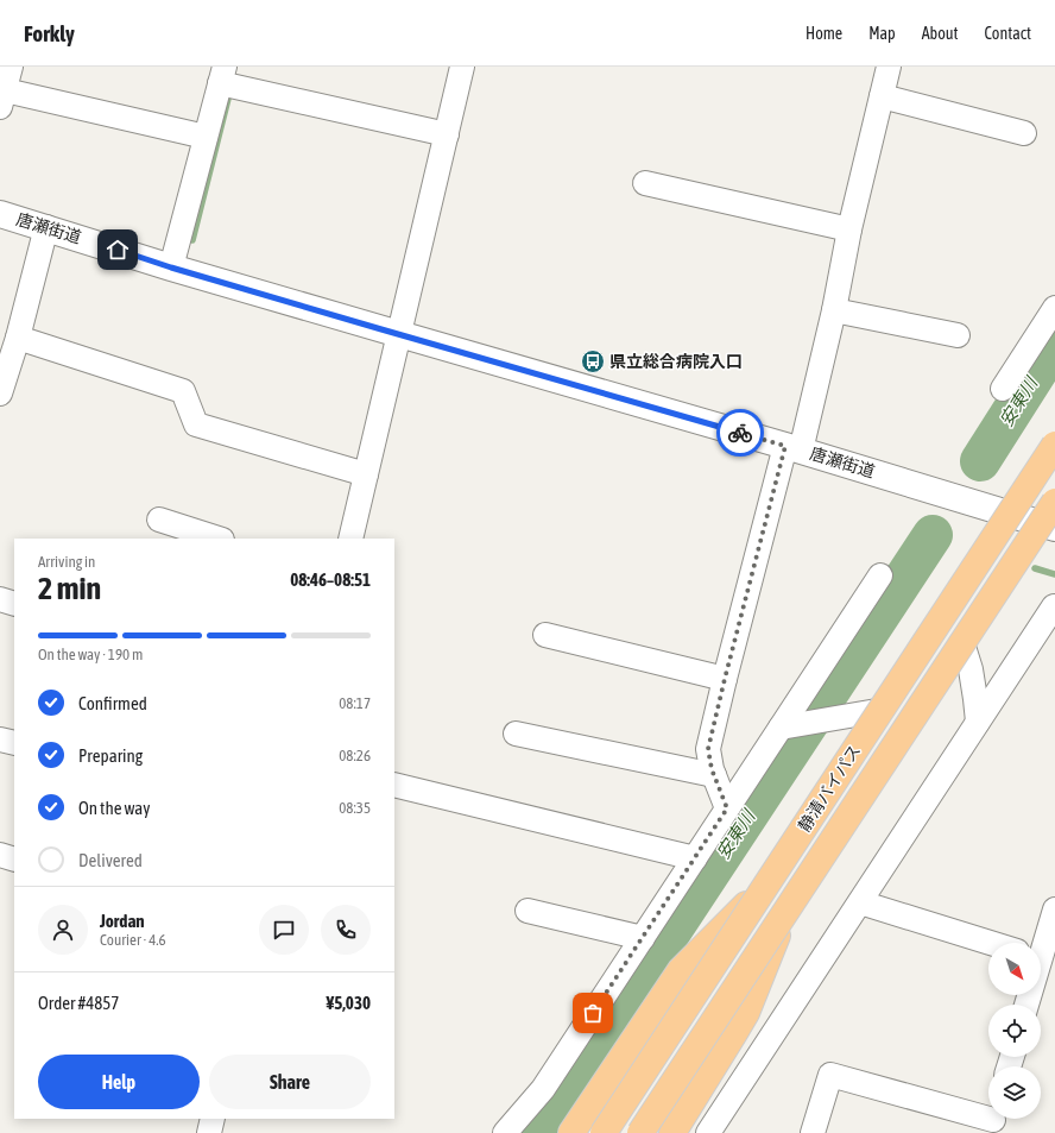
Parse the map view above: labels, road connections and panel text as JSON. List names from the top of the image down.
{
  "streets": {
    "highway": ["静清バイパス"],
    "street": ["唐瀬街道"]
  },
  "crossings": [
    ["唐瀬街道", "静清バイパス"]
  ],
  "water": ["安東川"],
  "places": {
    "bus stop": ["県立総合病院入口"]
  },
  "north": "bottom right",
  "page": {
    "header": "Forkly",
    "nav": [
      "Home",
      "Map",
      "About",
      "Contact"
    ],
    "heading": ["2 min", "Arriving in", "08:46–08:51"],
    "panel": [
      "Jordan",
      "Courier · 4.6",
      "Order #4857",
      "¥5,030"
    ],
    "bar": "On the way · 190 m",
    "list": [
      ["Confirmed", "08:17"],
      ["Preparing", "08:26"],
      ["On the way", "08:35"],
      "Delivered"
    ],
    "buttons": ["Help", "Share"]
  }
}
